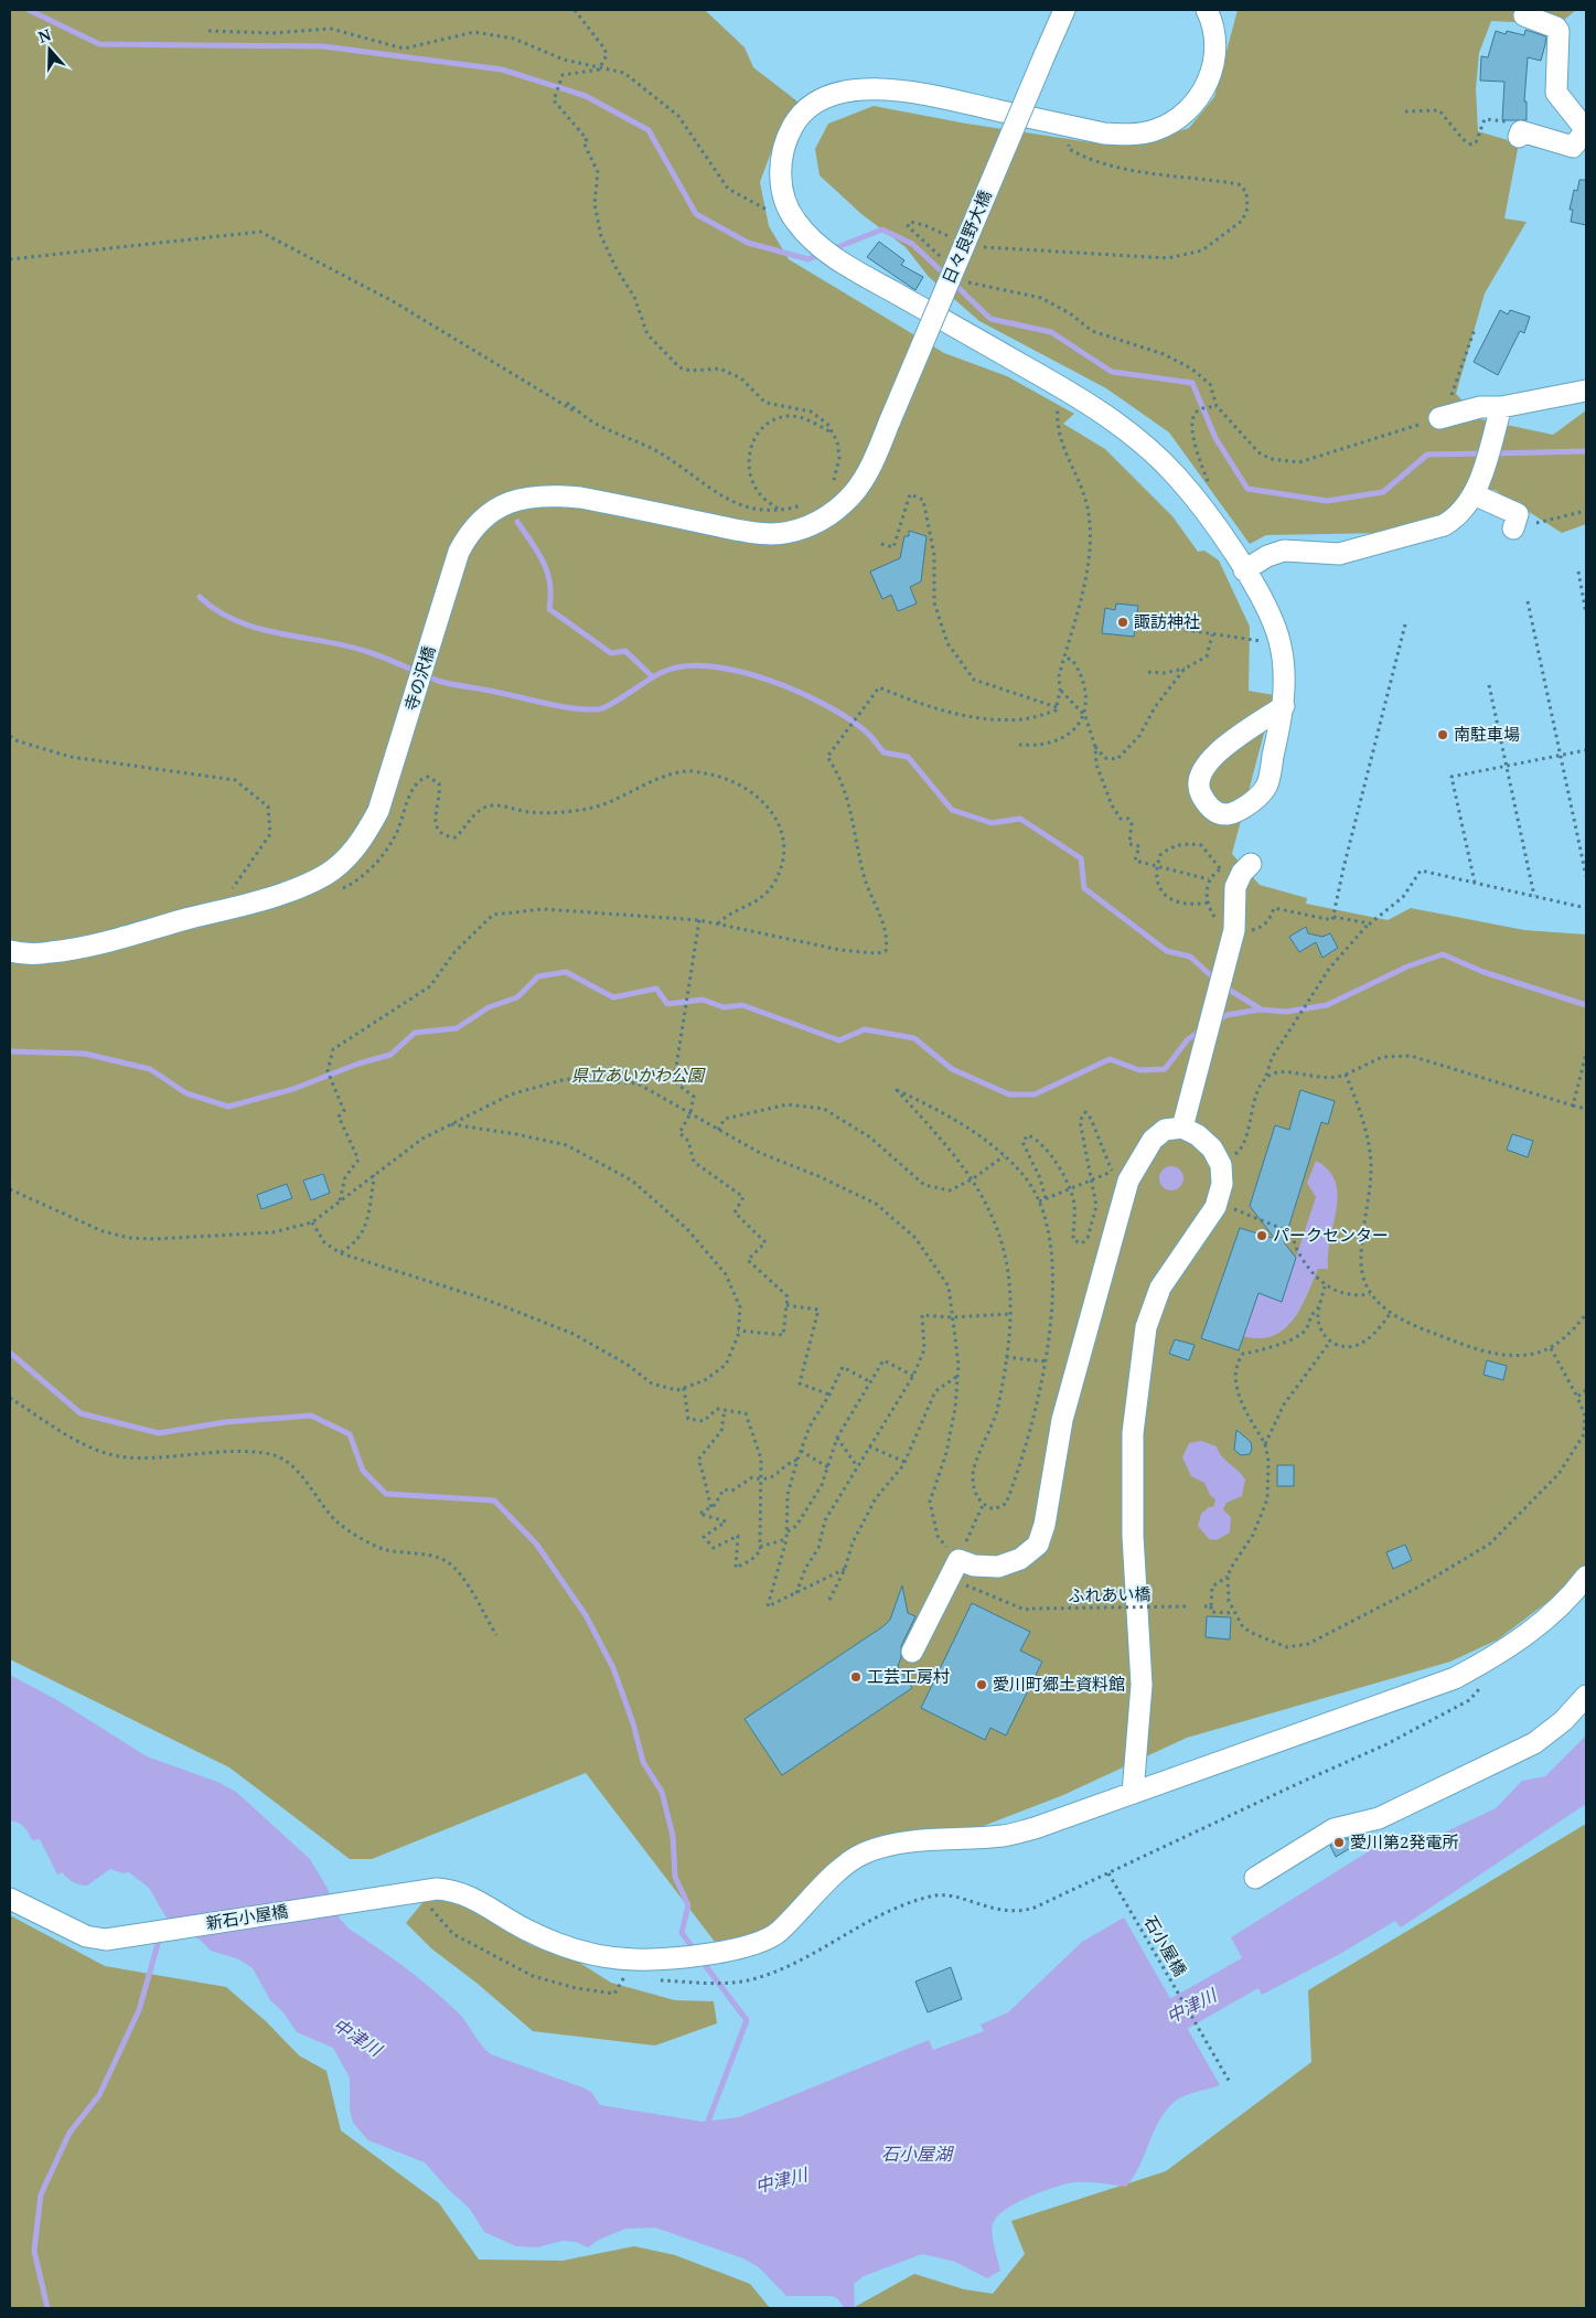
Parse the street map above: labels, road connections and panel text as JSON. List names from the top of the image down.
{
  "streets": {
    "street": ["日々良野大橋", "寺の沢橋", "新石小屋橋"],
    "path": ["ふれあい橋", "石小屋橋"]
  },
  "crossings": [
    ["日々良野大橋", "寺の沢橋"]
  ],
  "water": ["中津川", "石小屋湖"],
  "parks": ["県立あいかわ公園"],
  "places": [
    "諏訪神社",
    "南駐車場",
    "パークセンター",
    "工芸工房村",
    "愛川町郷土資料館",
    "愛川第2発電所"
  ],
  "north": "top"
}
